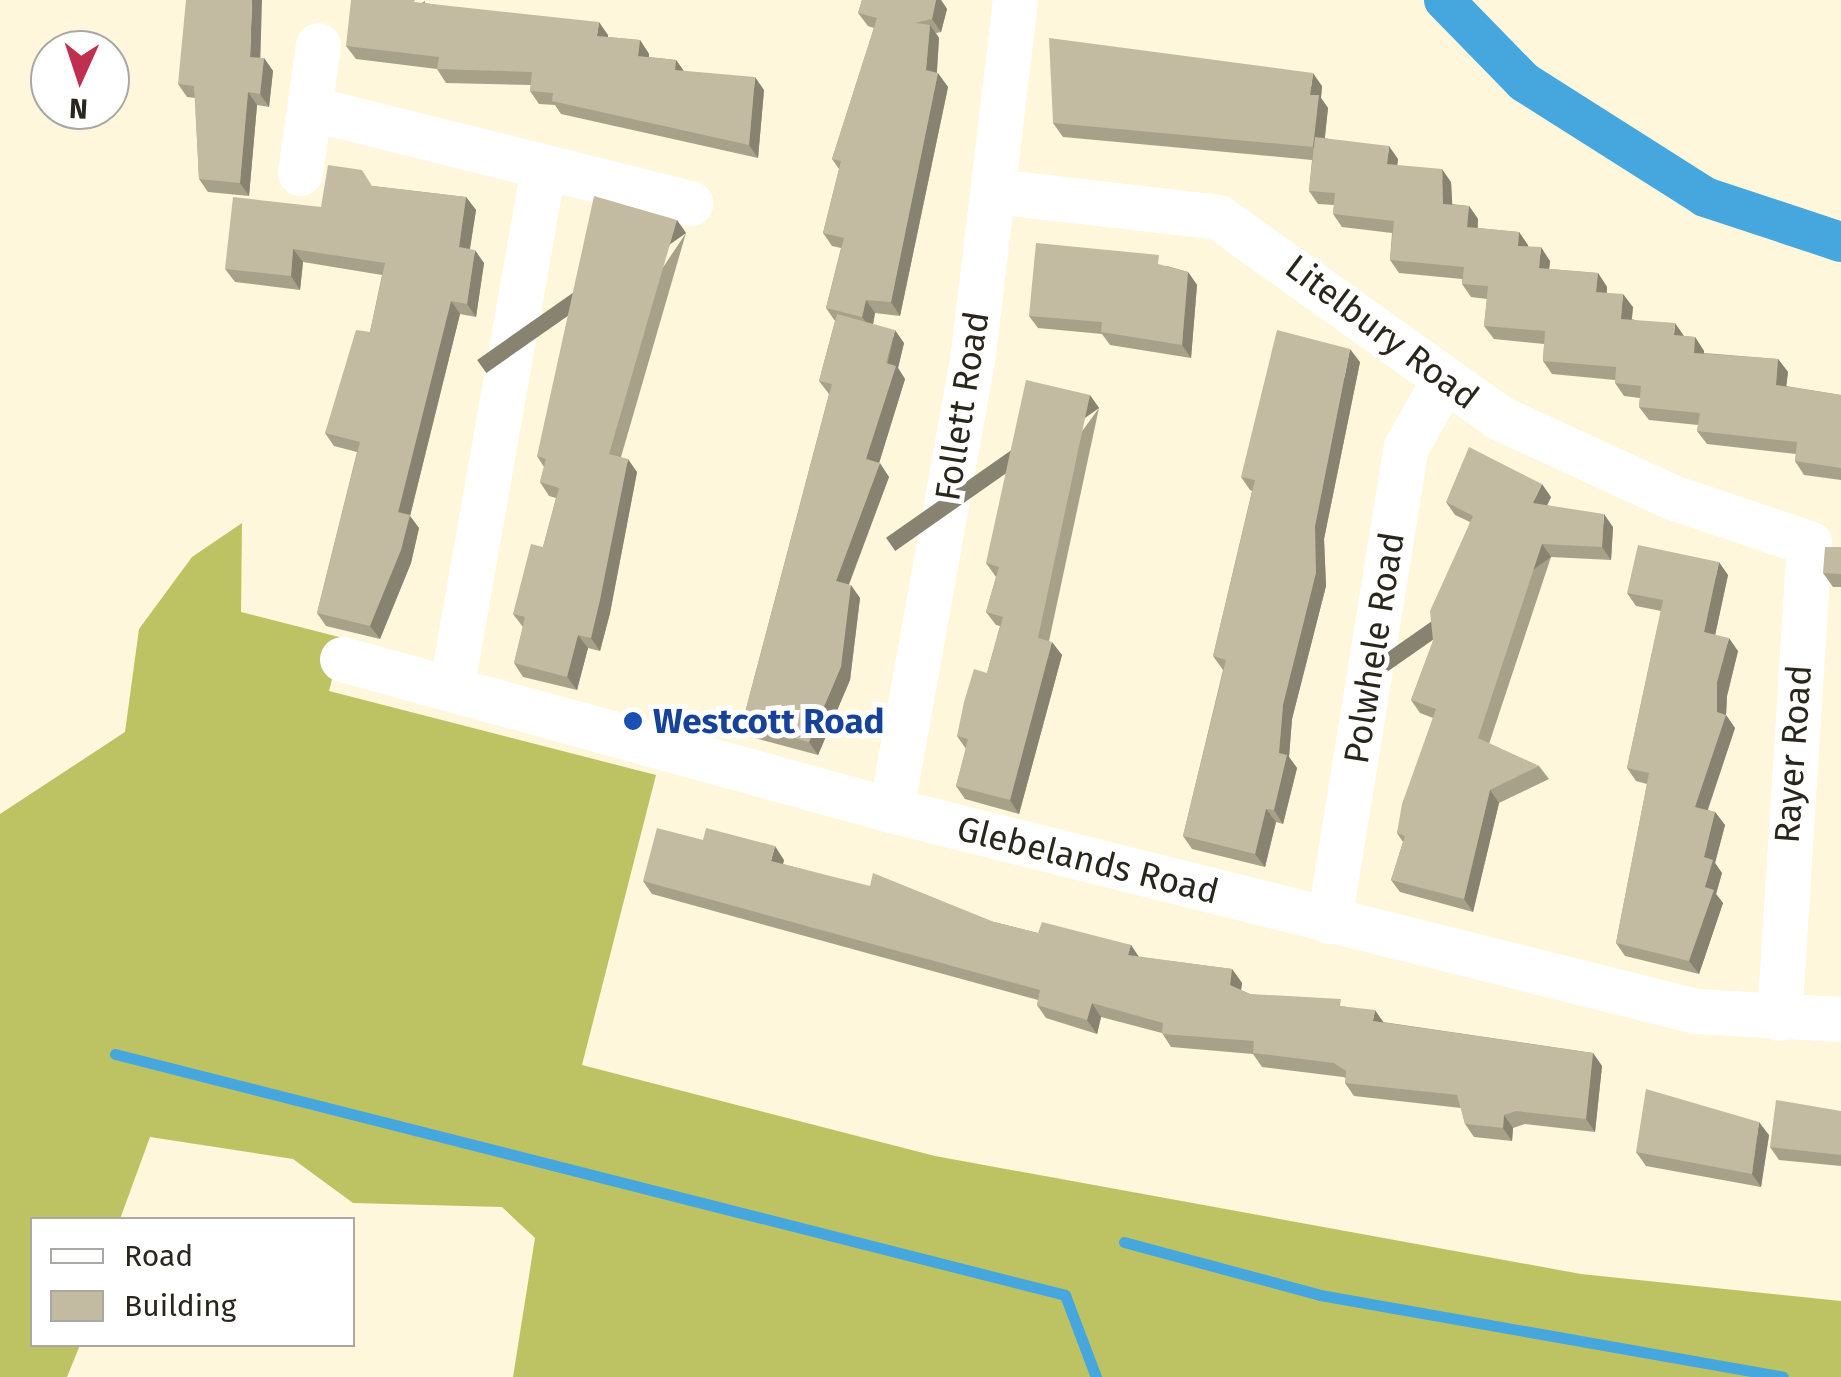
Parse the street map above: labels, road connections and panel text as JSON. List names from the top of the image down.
{
  "streets": {
    "street": [
      "Litelbury Road",
      "Follett Road",
      "Polwhele Road",
      "Rayer Road",
      "Glebelands Road"
    ]
  },
  "crossings": [
    ["Litelbury Road", "Follett Road"],
    ["Litelbury Road", "Polwhele Road"],
    ["Litelbury Road", "Rayer Road"],
    ["Follett Road", "Glebelands Road"],
    ["Polwhele Road", "Glebelands Road"],
    ["Rayer Road", "Glebelands Road"]
  ],
  "places": ["Westcott Road"],
  "legend": ["Road", "Building"],
  "north": "bottom"
}
